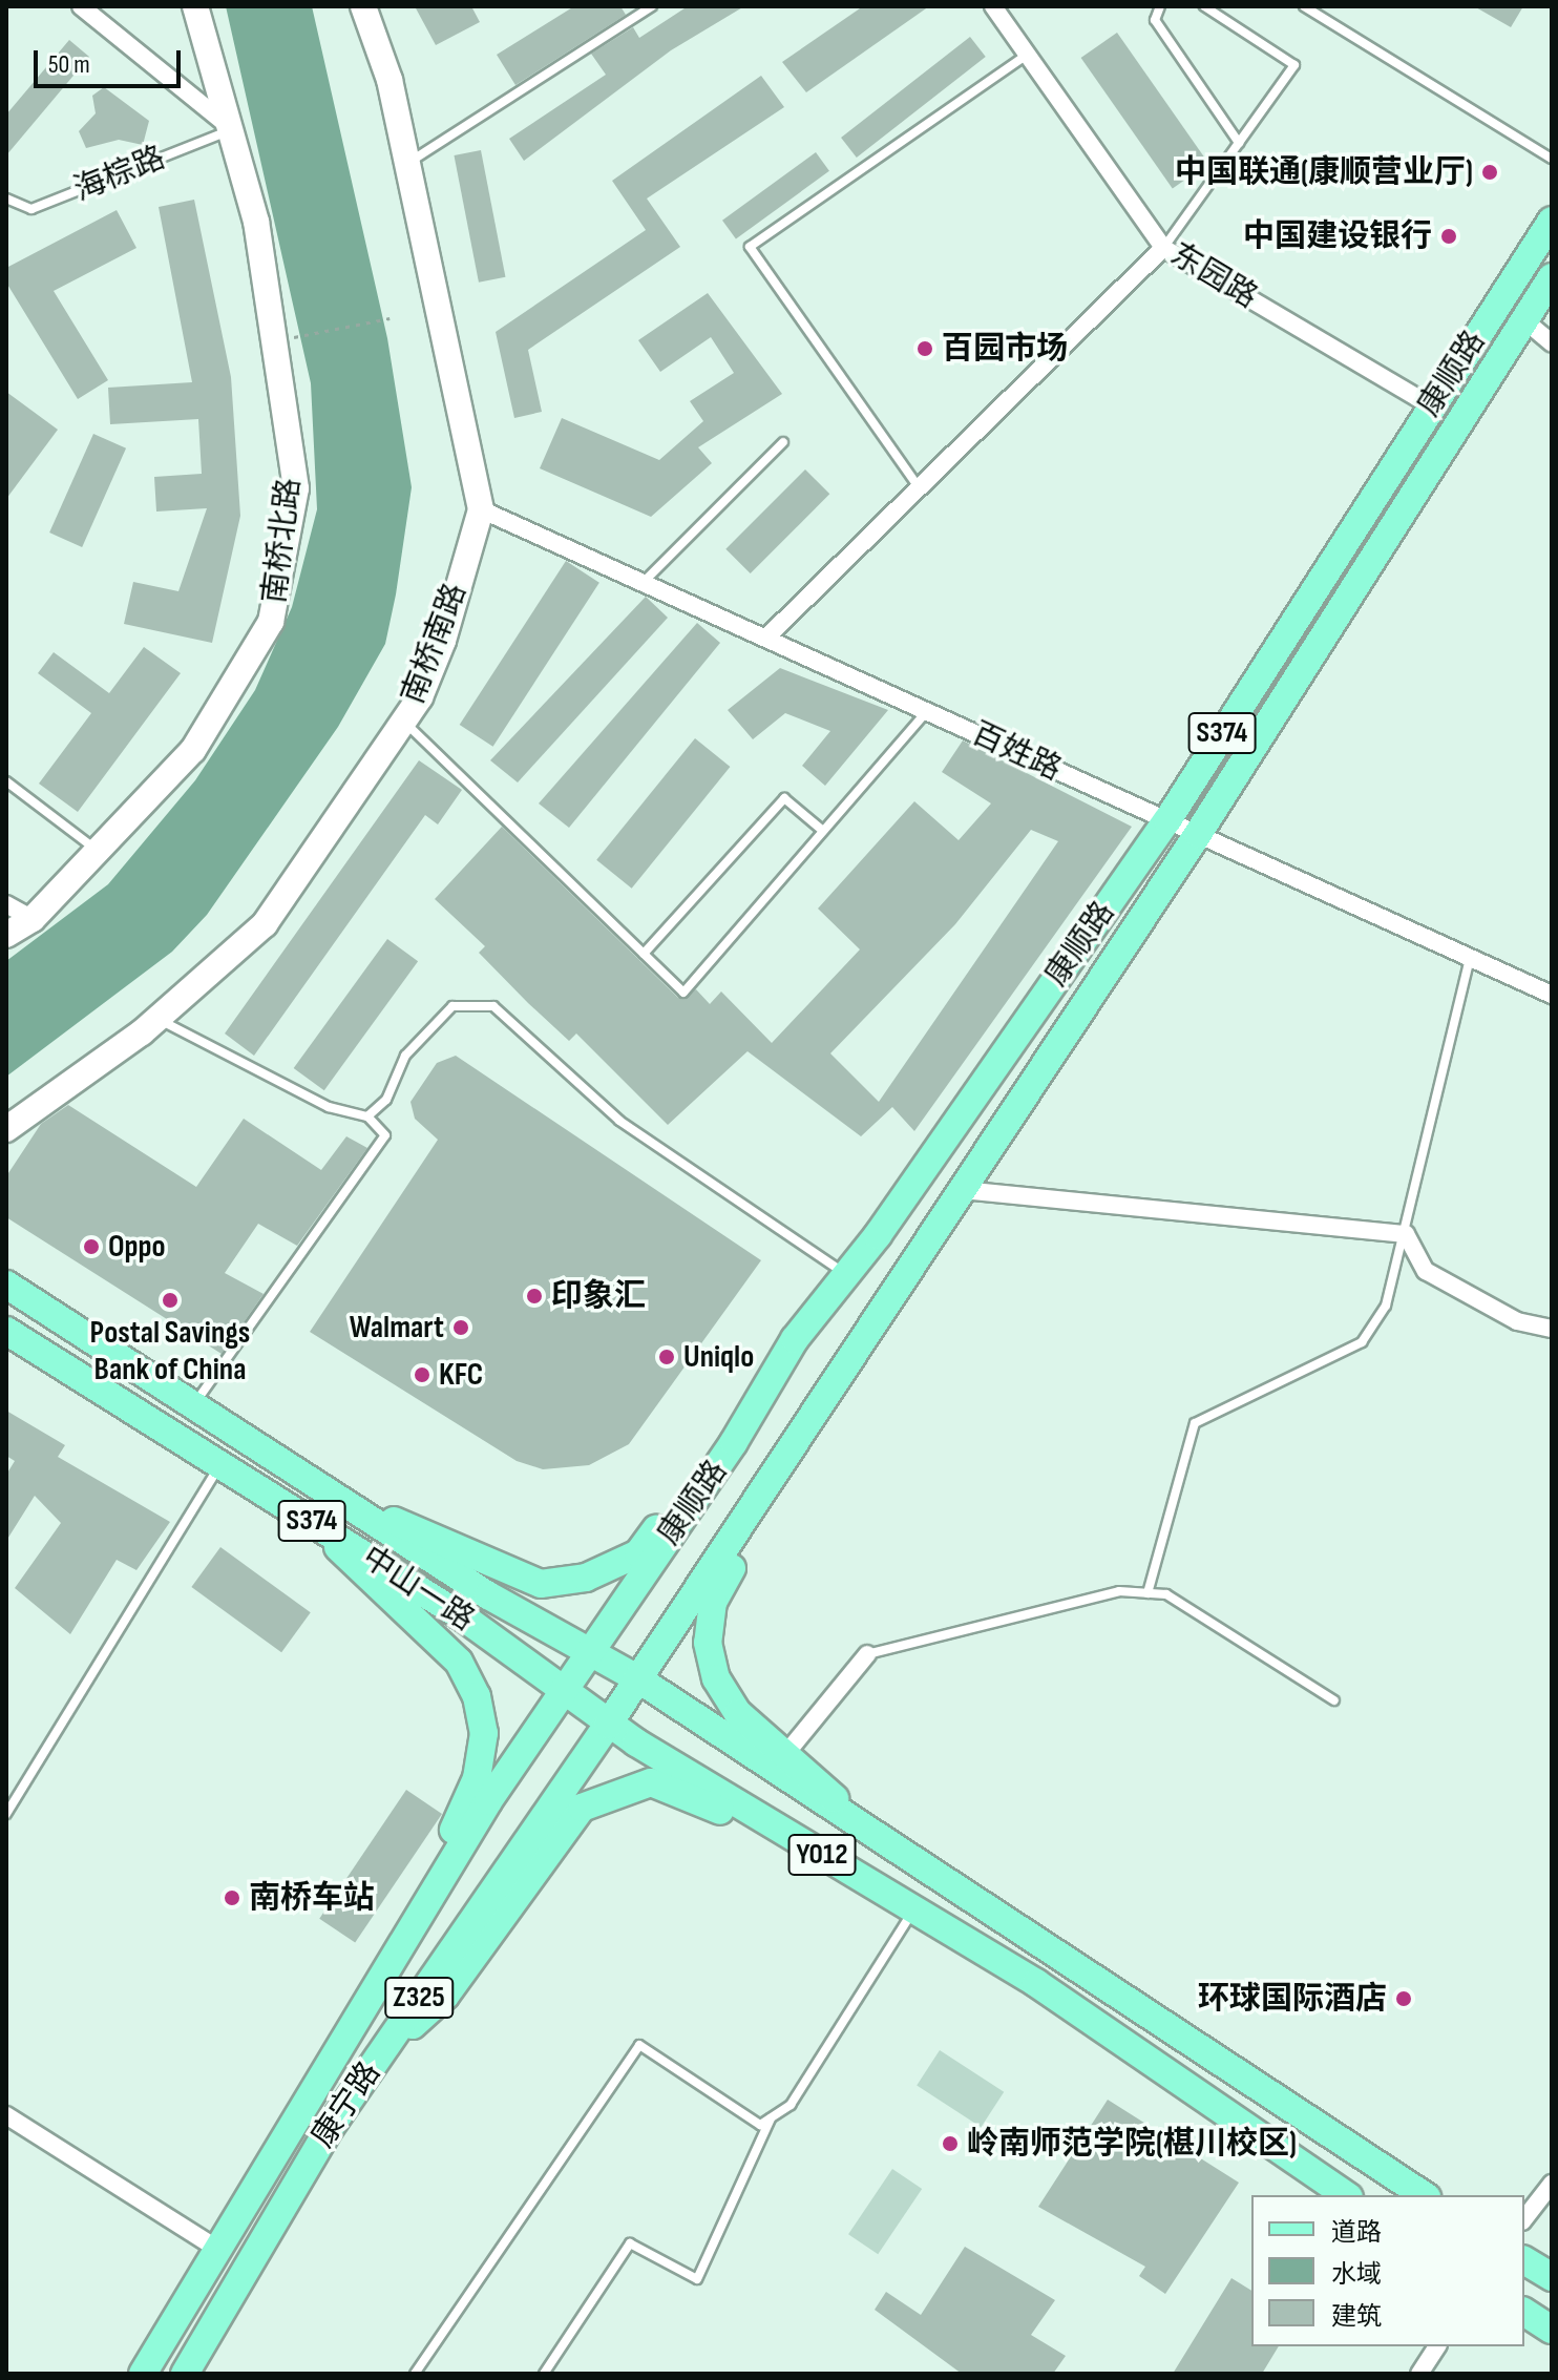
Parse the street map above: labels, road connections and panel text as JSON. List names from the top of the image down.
{
  "streets": {
    "main road": [
      "康顺路",
      "S374",
      "中山一路",
      "Y012",
      "Z325",
      "康宁路"
    ],
    "street": [
      "东园路",
      "南桥北路",
      "南桥南路",
      "百姓路"
    ],
    "lane": ["海棕路"]
  },
  "crossings": [
    ["海棕路", "南桥北路"],
    ["东园路", "康顺路"],
    ["康顺路", "百姓路"],
    ["康顺路", "中山一路"],
    ["康顺路", "康宁路"],
    ["南桥南路", "百姓路"],
    ["中山一路", "Y012"],
    ["中山一路", "康宁路"],
    ["Y012", "康宁路"]
  ],
  "places": [
    "中国联通(康顺营业厅)",
    "中国建设银行",
    "百园市场",
    "Oppo",
    "印象汇",
    "Postal Savings Bank of China",
    "Walmart",
    "Uniqlo",
    "KFC",
    "南桥车站",
    "环球国际酒店",
    "岭南师范学院(椹川校区)"
  ],
  "legend": ["道路", "水域", "建筑"],
  "scale_bar": "50 m"
}
